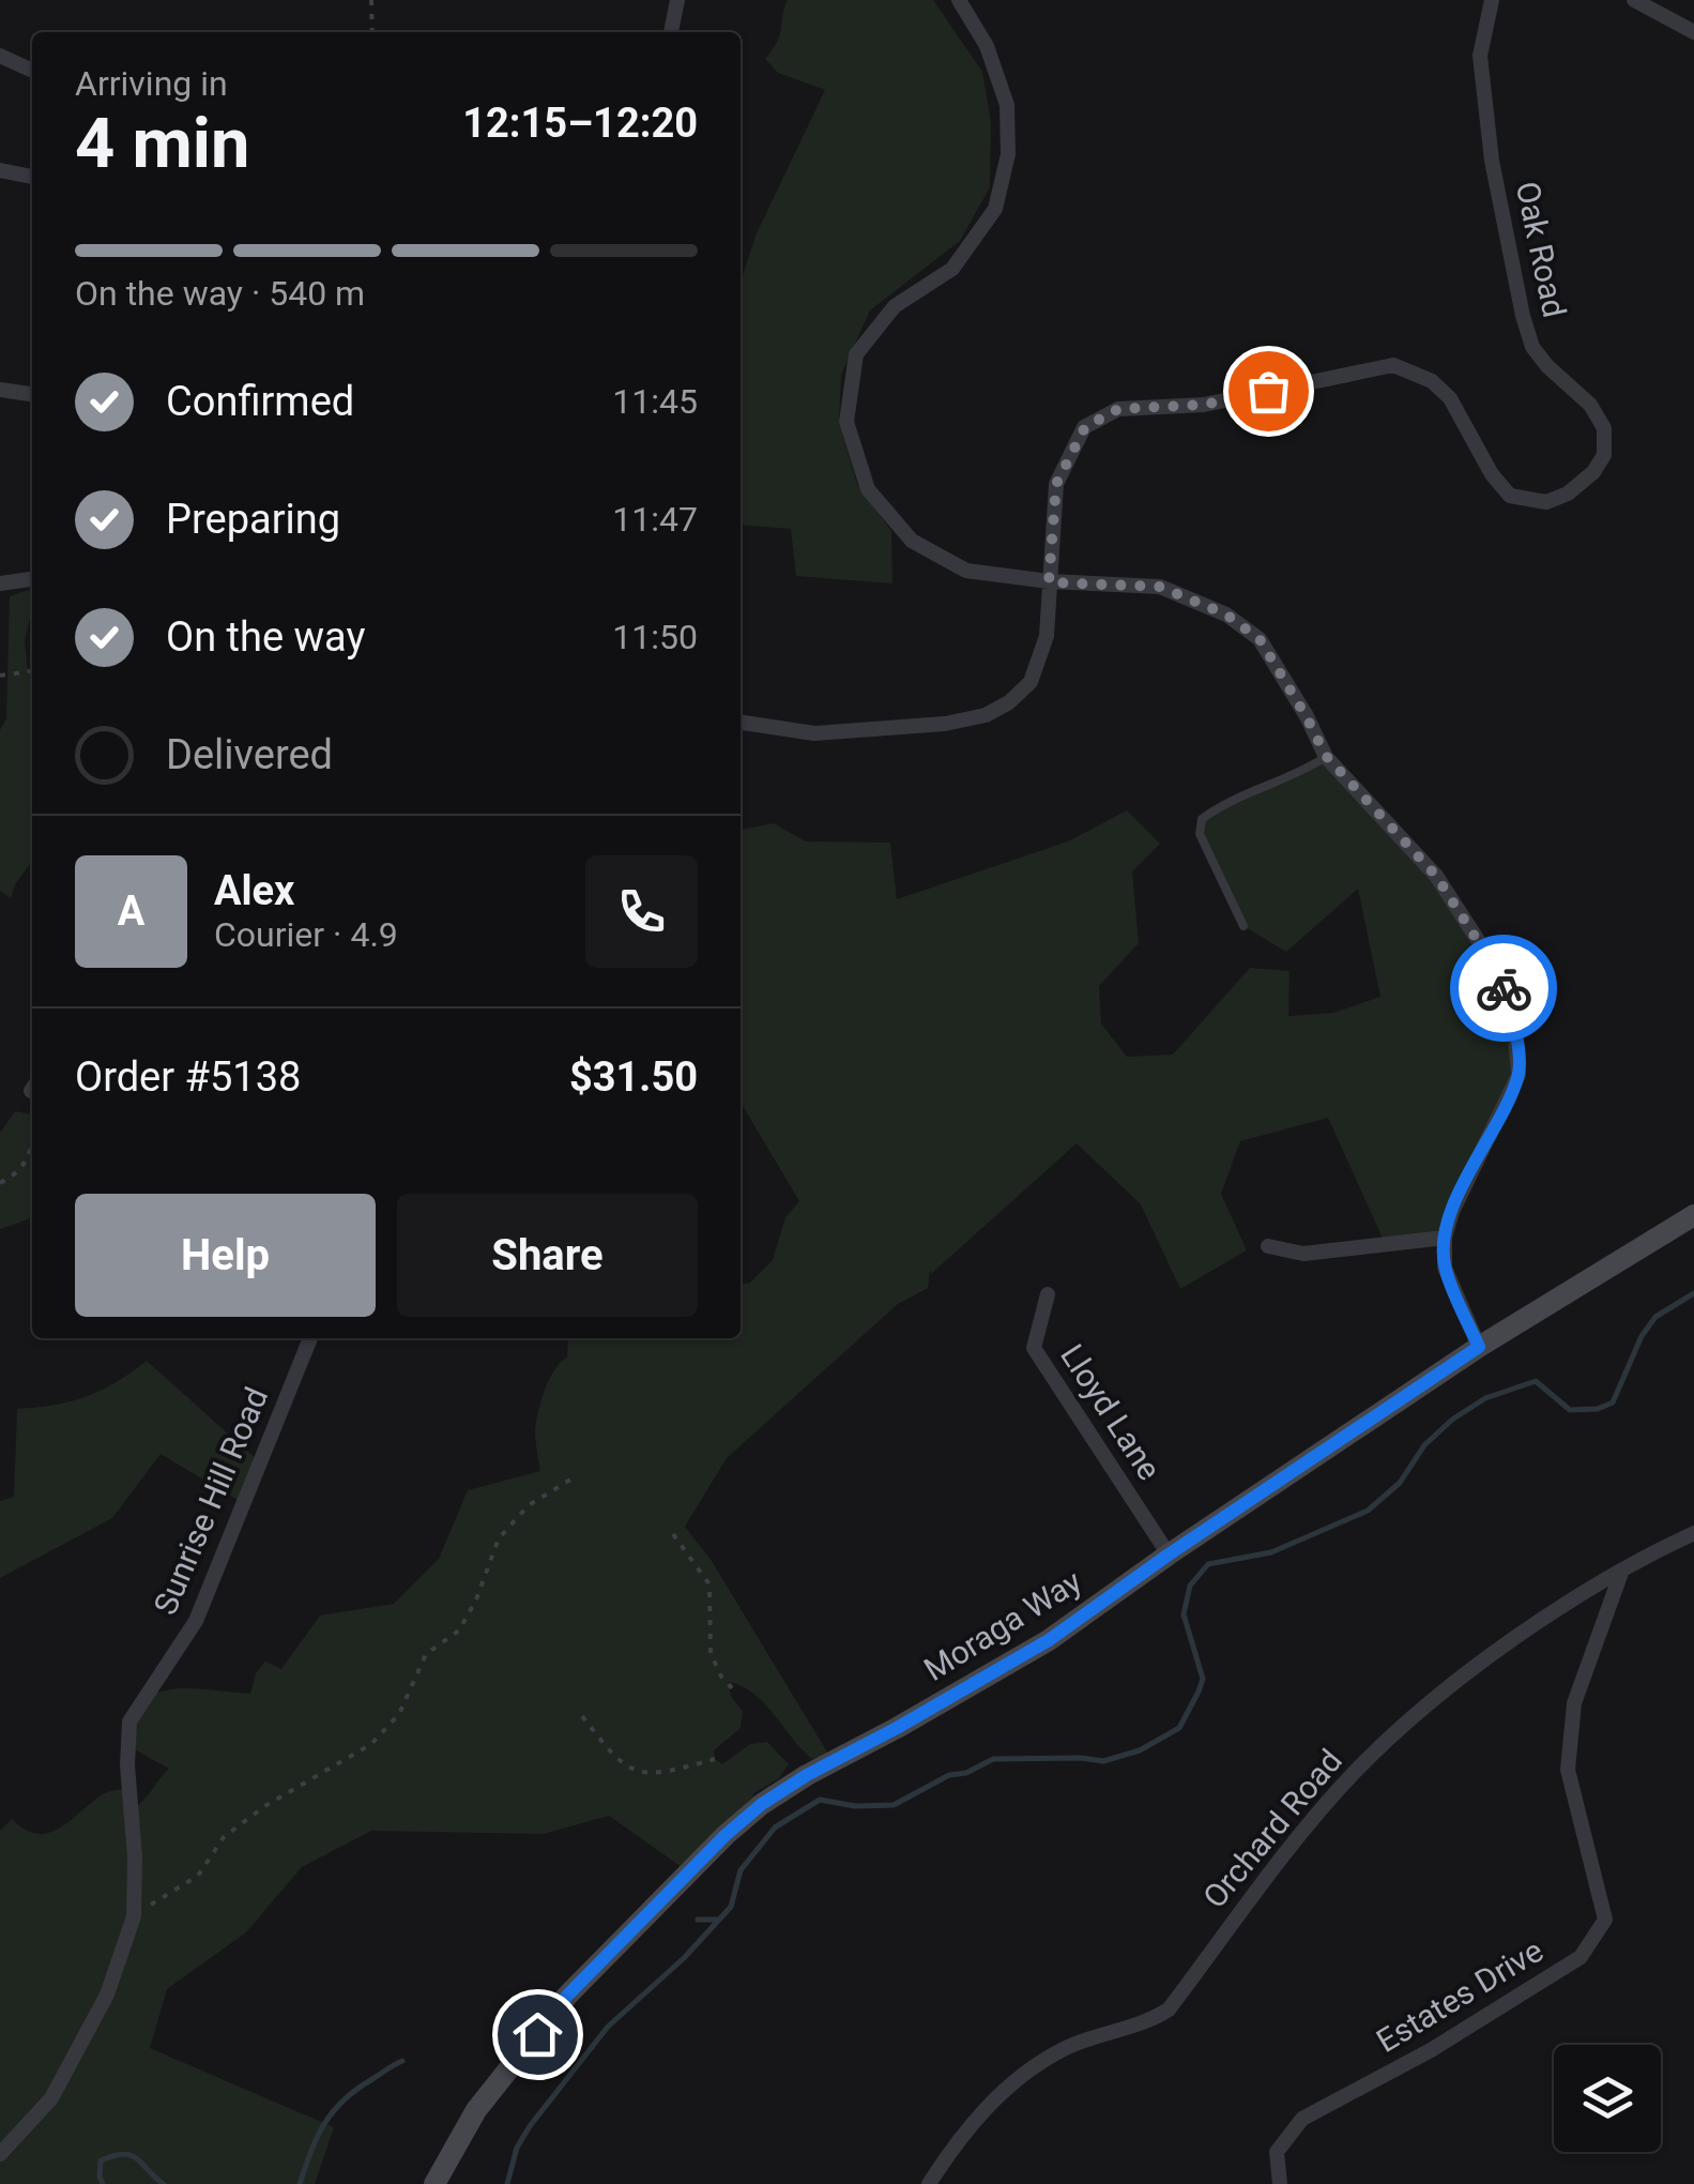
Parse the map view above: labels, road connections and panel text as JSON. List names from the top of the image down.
{
  "streets": {
    "main road": ["Moraga Way"],
    "street": [
      "Oak Road",
      "Lloyd Lane",
      "Sunrise Hill Road",
      "Orchard Road",
      "Estates Drive"
    ]
  },
  "crossings": [
    ["Lloyd Lane", "Moraga Way"],
    ["Orchard Road", "Estates Drive"]
  ],
  "page": {
    "heading": ["4 min", "Arriving in", "12:15–12:20"],
    "panel": [
      "Alex",
      "Courier · 4.9",
      "Order #5138",
      "$31.50"
    ],
    "bar": "On the way · 540 m",
    "list": [
      ["Confirmed", "11:45"],
      ["Preparing", "11:47"],
      ["On the way", "11:50"],
      "Delivered"
    ],
    "round": "A",
    "buttons": ["Help", "Share"]
  }
}
